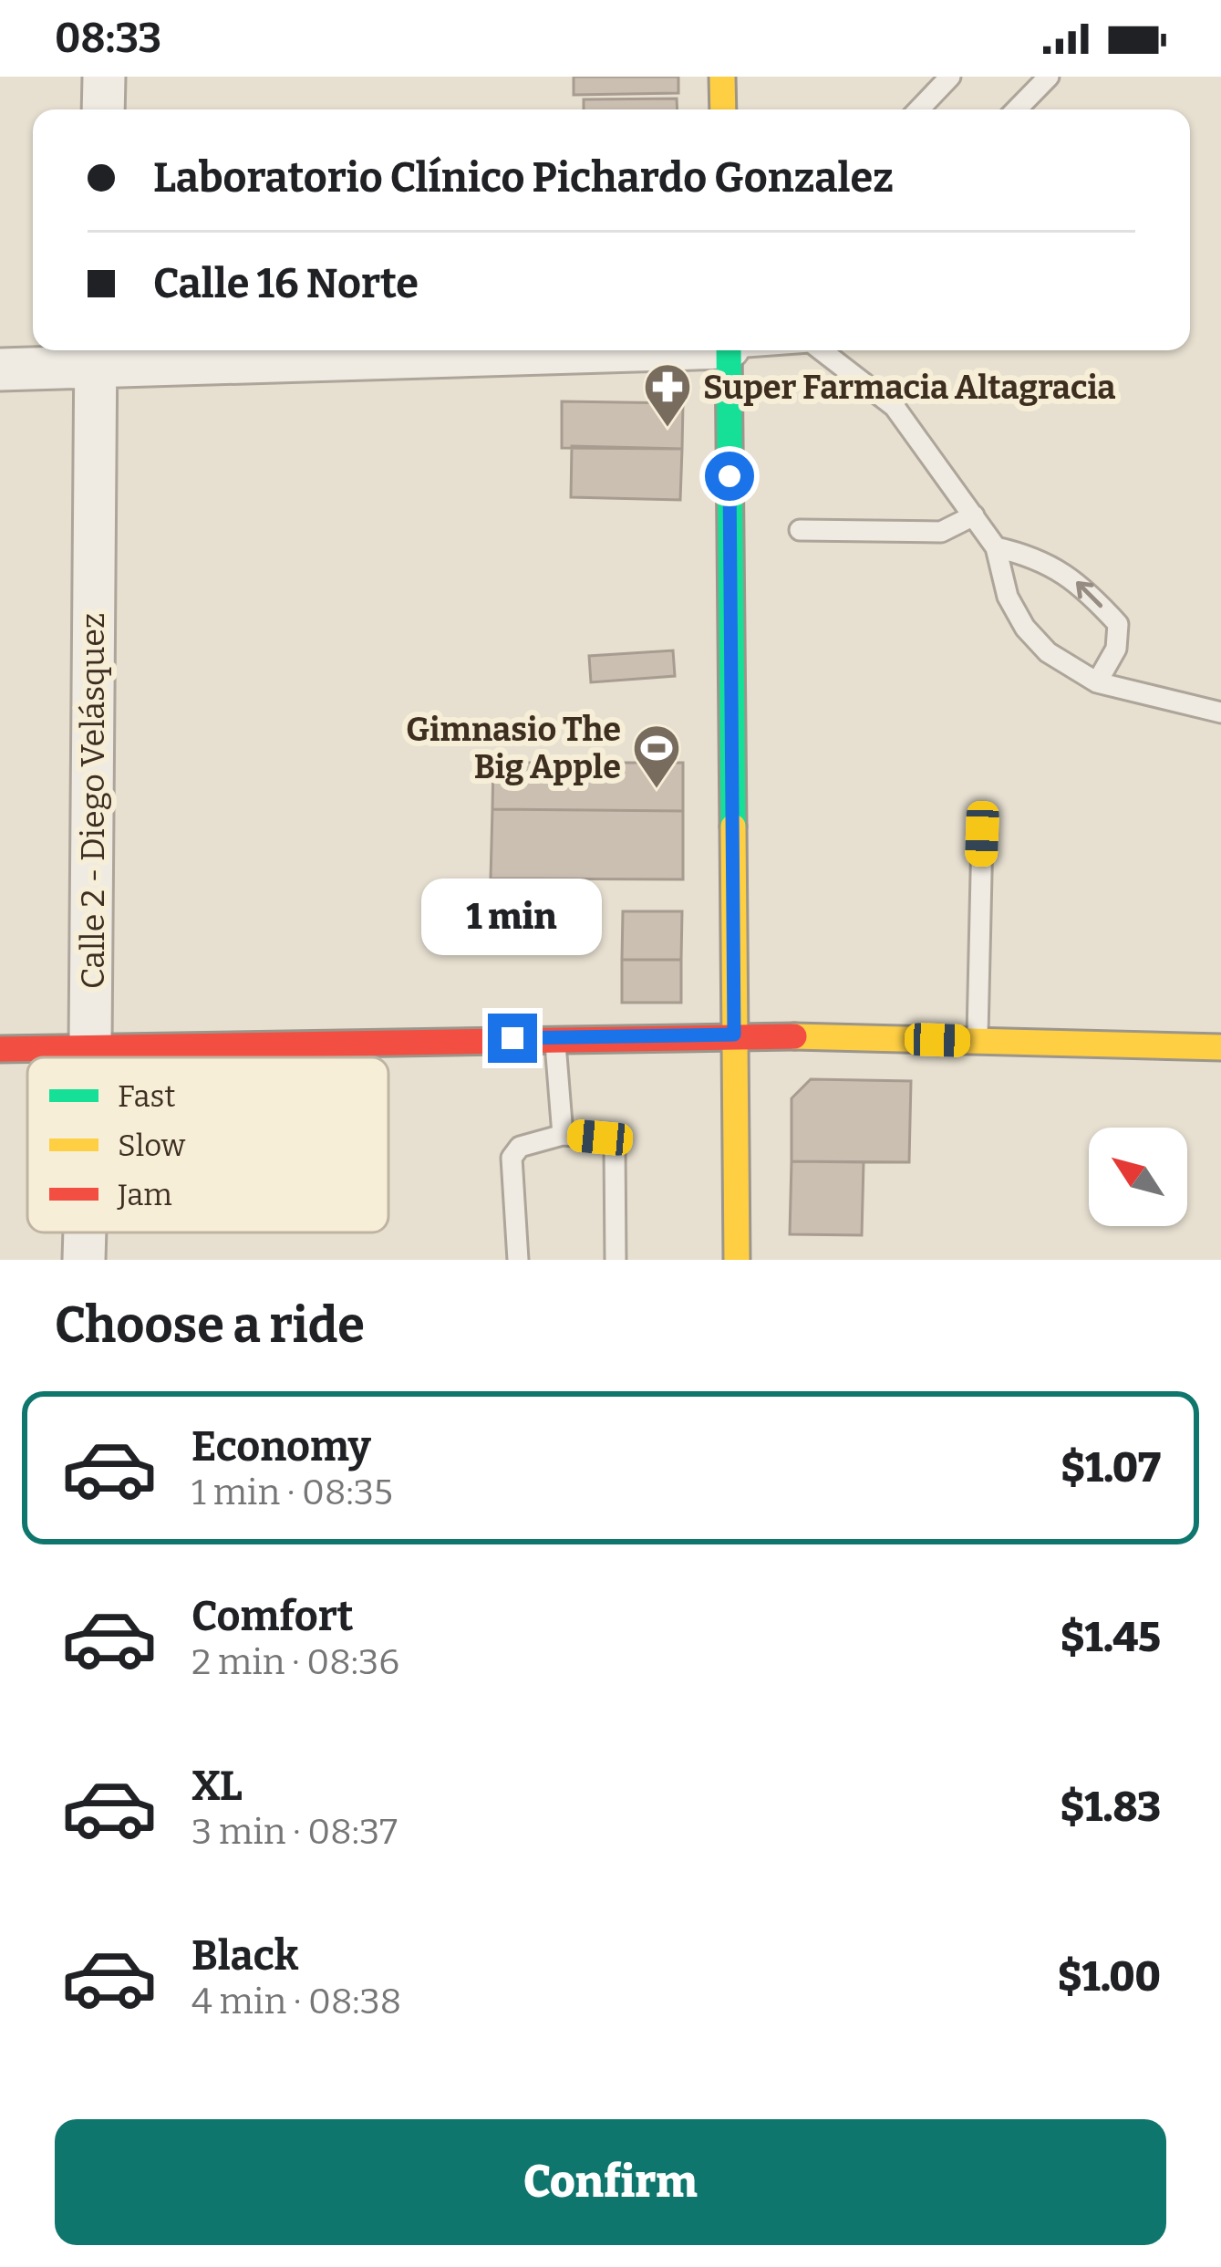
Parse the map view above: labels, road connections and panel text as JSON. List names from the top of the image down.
{
  "streets": {
    "street": ["Calle 2 - Diego Velásquez"]
  },
  "places": {
    "pharmacy": ["Super Farmacia Altagracia"],
    "sports": ["Gimnasio The Big Apple"]
  },
  "legend": ["Fast", "Slow", "Jam"],
  "north": "top left",
  "page": {
    "status": "08:33",
    "banner": ["Laboratorio Clínico Pichardo Gonzalez", "Calle 16 Norte"],
    "bubble": "1 min",
    "heading": "Choose a ride",
    "list": [
      {
        "name": "Economy",
        "note": "1 min · 08:35",
        "value": "$1.07"
      },
      {
        "name": "Comfort",
        "note": "2 min · 08:36",
        "value": "$1.45"
      },
      {
        "name": "XL",
        "note": "3 min · 08:37",
        "value": "$1.83"
      },
      {
        "name": "Black",
        "note": "4 min · 08:38",
        "value": "$1.00"
      }
    ],
    "buttons": "Confirm"
  }
}
